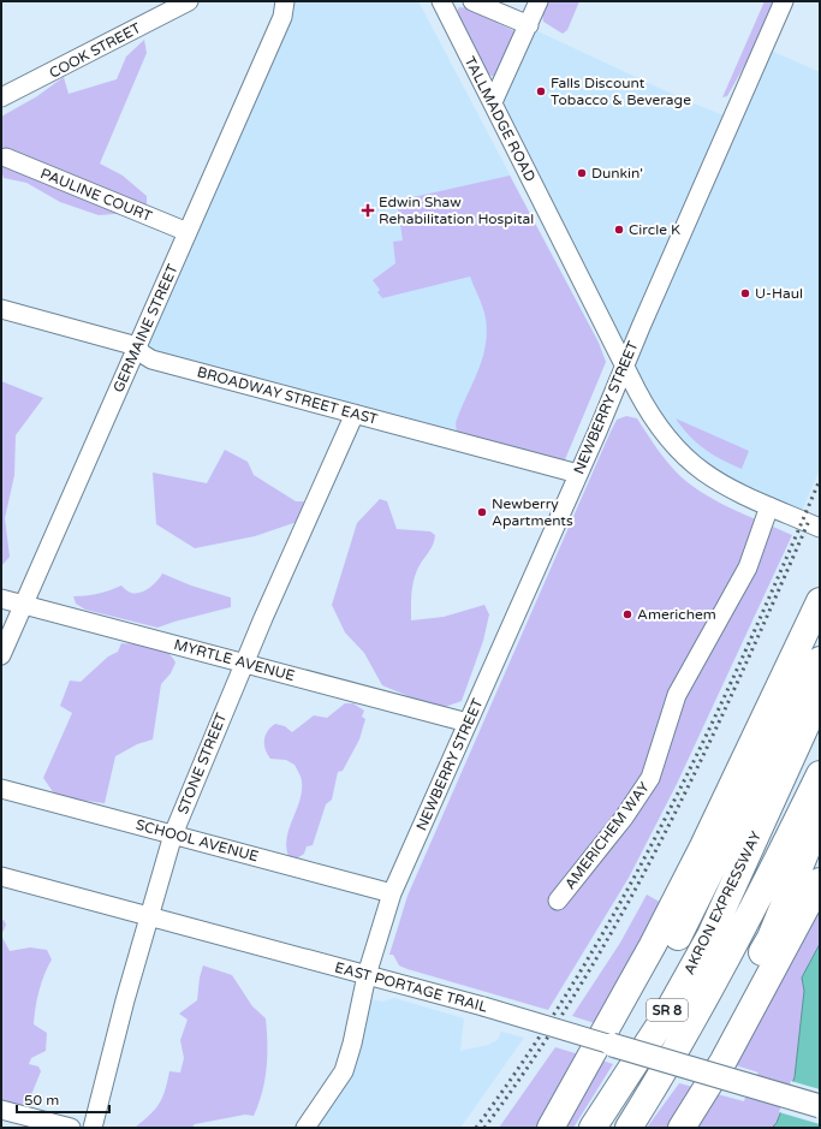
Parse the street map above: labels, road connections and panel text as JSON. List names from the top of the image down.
{
  "streets": {
    "highway": ["AKRON EXPRESSWAY", "SR 8"],
    "main road": ["EAST PORTAGE TRAIL"],
    "street": [
      "COOK STREET",
      "TALLMADGE ROAD",
      "PAULINE COURT",
      "GERMAINE STREET",
      "BROADWAY STREET EAST",
      "NEWBERRY STREET",
      "MYRTLE AVENUE",
      "STONE STREET",
      "AMERICHEM WAY",
      "SCHOOL AVENUE"
    ]
  },
  "crossings": [
    ["TALLMADGE ROAD", "NEWBERRY STREET"],
    ["TALLMADGE ROAD", "AMERICHEM WAY"],
    ["PAULINE COURT", "GERMAINE STREET"],
    ["GERMAINE STREET", "BROADWAY STREET EAST"],
    ["GERMAINE STREET", "MYRTLE AVENUE"],
    ["BROADWAY STREET EAST", "NEWBERRY STREET"],
    ["BROADWAY STREET EAST", "STONE STREET"],
    ["NEWBERRY STREET", "MYRTLE AVENUE"],
    ["NEWBERRY STREET", "SCHOOL AVENUE"],
    ["NEWBERRY STREET", "EAST PORTAGE TRAIL"],
    ["MYRTLE AVENUE", "STONE STREET"],
    ["STONE STREET", "SCHOOL AVENUE"],
    ["STONE STREET", "EAST PORTAGE TRAIL"]
  ],
  "places": {
    "other": [
      "Falls Discount Tobacco & Beverage",
      "Dunkin'",
      "Circle K",
      "U-Haul",
      "Newberry Apartments",
      "Americhem"
    ],
    "health": ["Edwin Shaw Rehabilitation Hospital"]
  },
  "scale_bar": "50 m"
}
